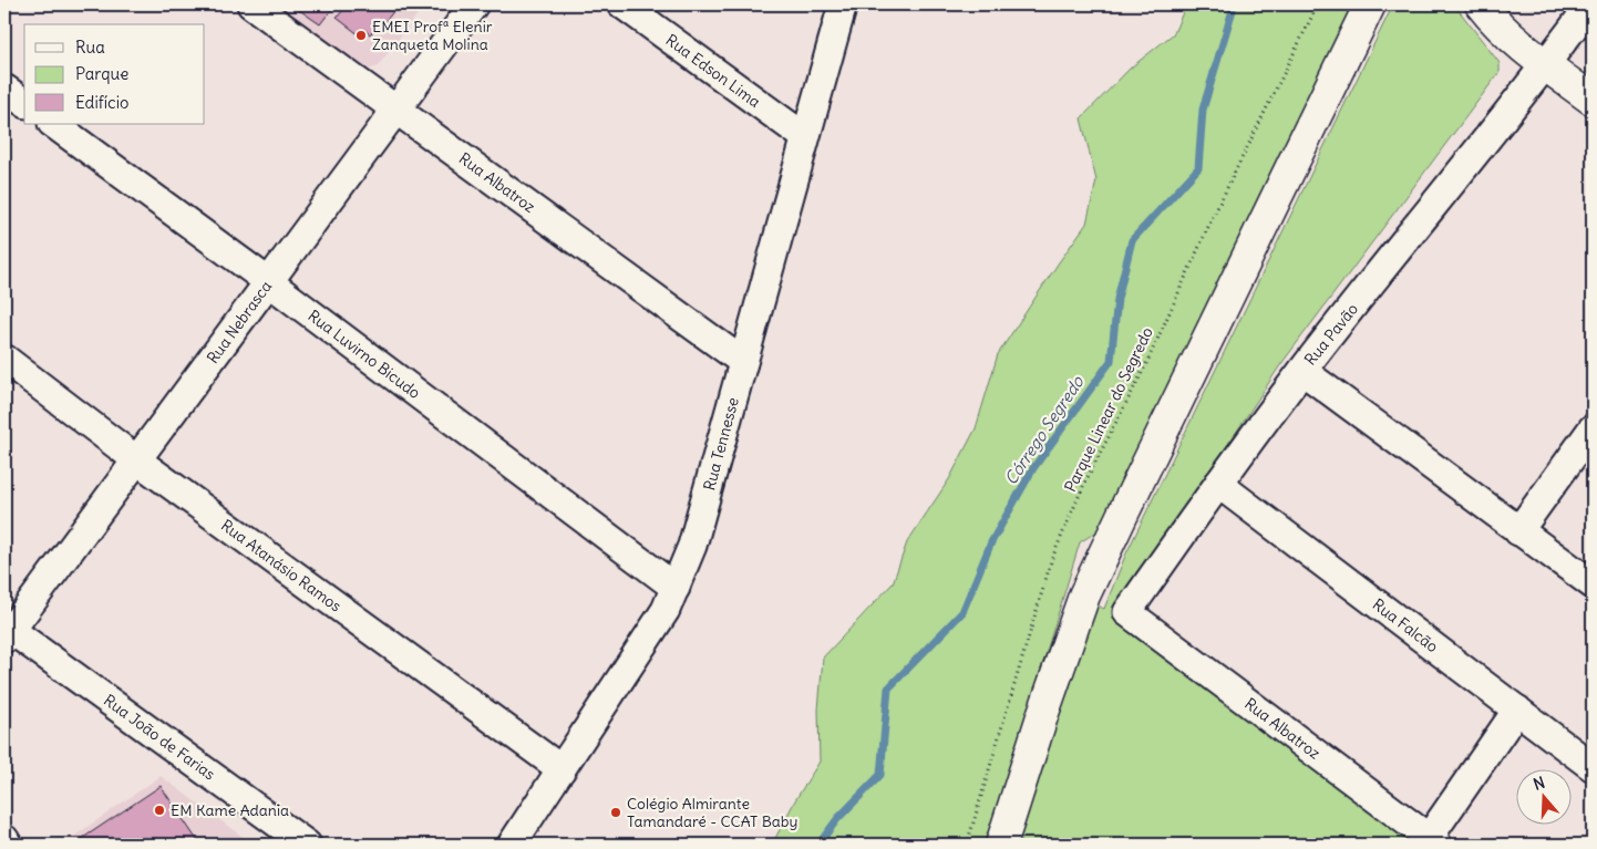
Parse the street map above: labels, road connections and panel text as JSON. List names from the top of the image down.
{
  "streets": {
    "street": [
      "Rua Edson Lima",
      "Rua Albatroz",
      "Rua Nebrasca",
      "Rua Pavão",
      "Rua Luvirno Bicudo",
      "Rua Tennesse",
      "Rua Atanásio Ramos",
      "Rua Falcão",
      "Rua João de Farias"
    ],
    "path": ["Parque Linear do Segredo"]
  },
  "crossings": [
    ["Rua Edson Lima", "Rua Tennesse"],
    ["Rua Albatroz", "Rua Nebrasca"],
    ["Rua Albatroz", "Rua Pavão"],
    ["Rua Albatroz", "Rua Tennesse"],
    ["Rua Nebrasca", "Rua Luvirno Bicudo"],
    ["Rua Nebrasca", "Rua Atanásio Ramos"],
    ["Rua Nebrasca", "Rua João de Farias"],
    ["Rua Pavão", "Rua Falcão"],
    ["Rua Luvirno Bicudo", "Rua Tennesse"],
    ["Rua Tennesse", "Rua Atanásio Ramos"]
  ],
  "water": ["Córrego Segredo"],
  "places": ["EMEI Profª Elenir Zanqueta Molina", "EM Kame Adania", "Colégio Almirante Tamandaré - CCAT Baby"],
  "legend": ["Rua", "Parque", "Edifício"],
  "north": "top"
}
